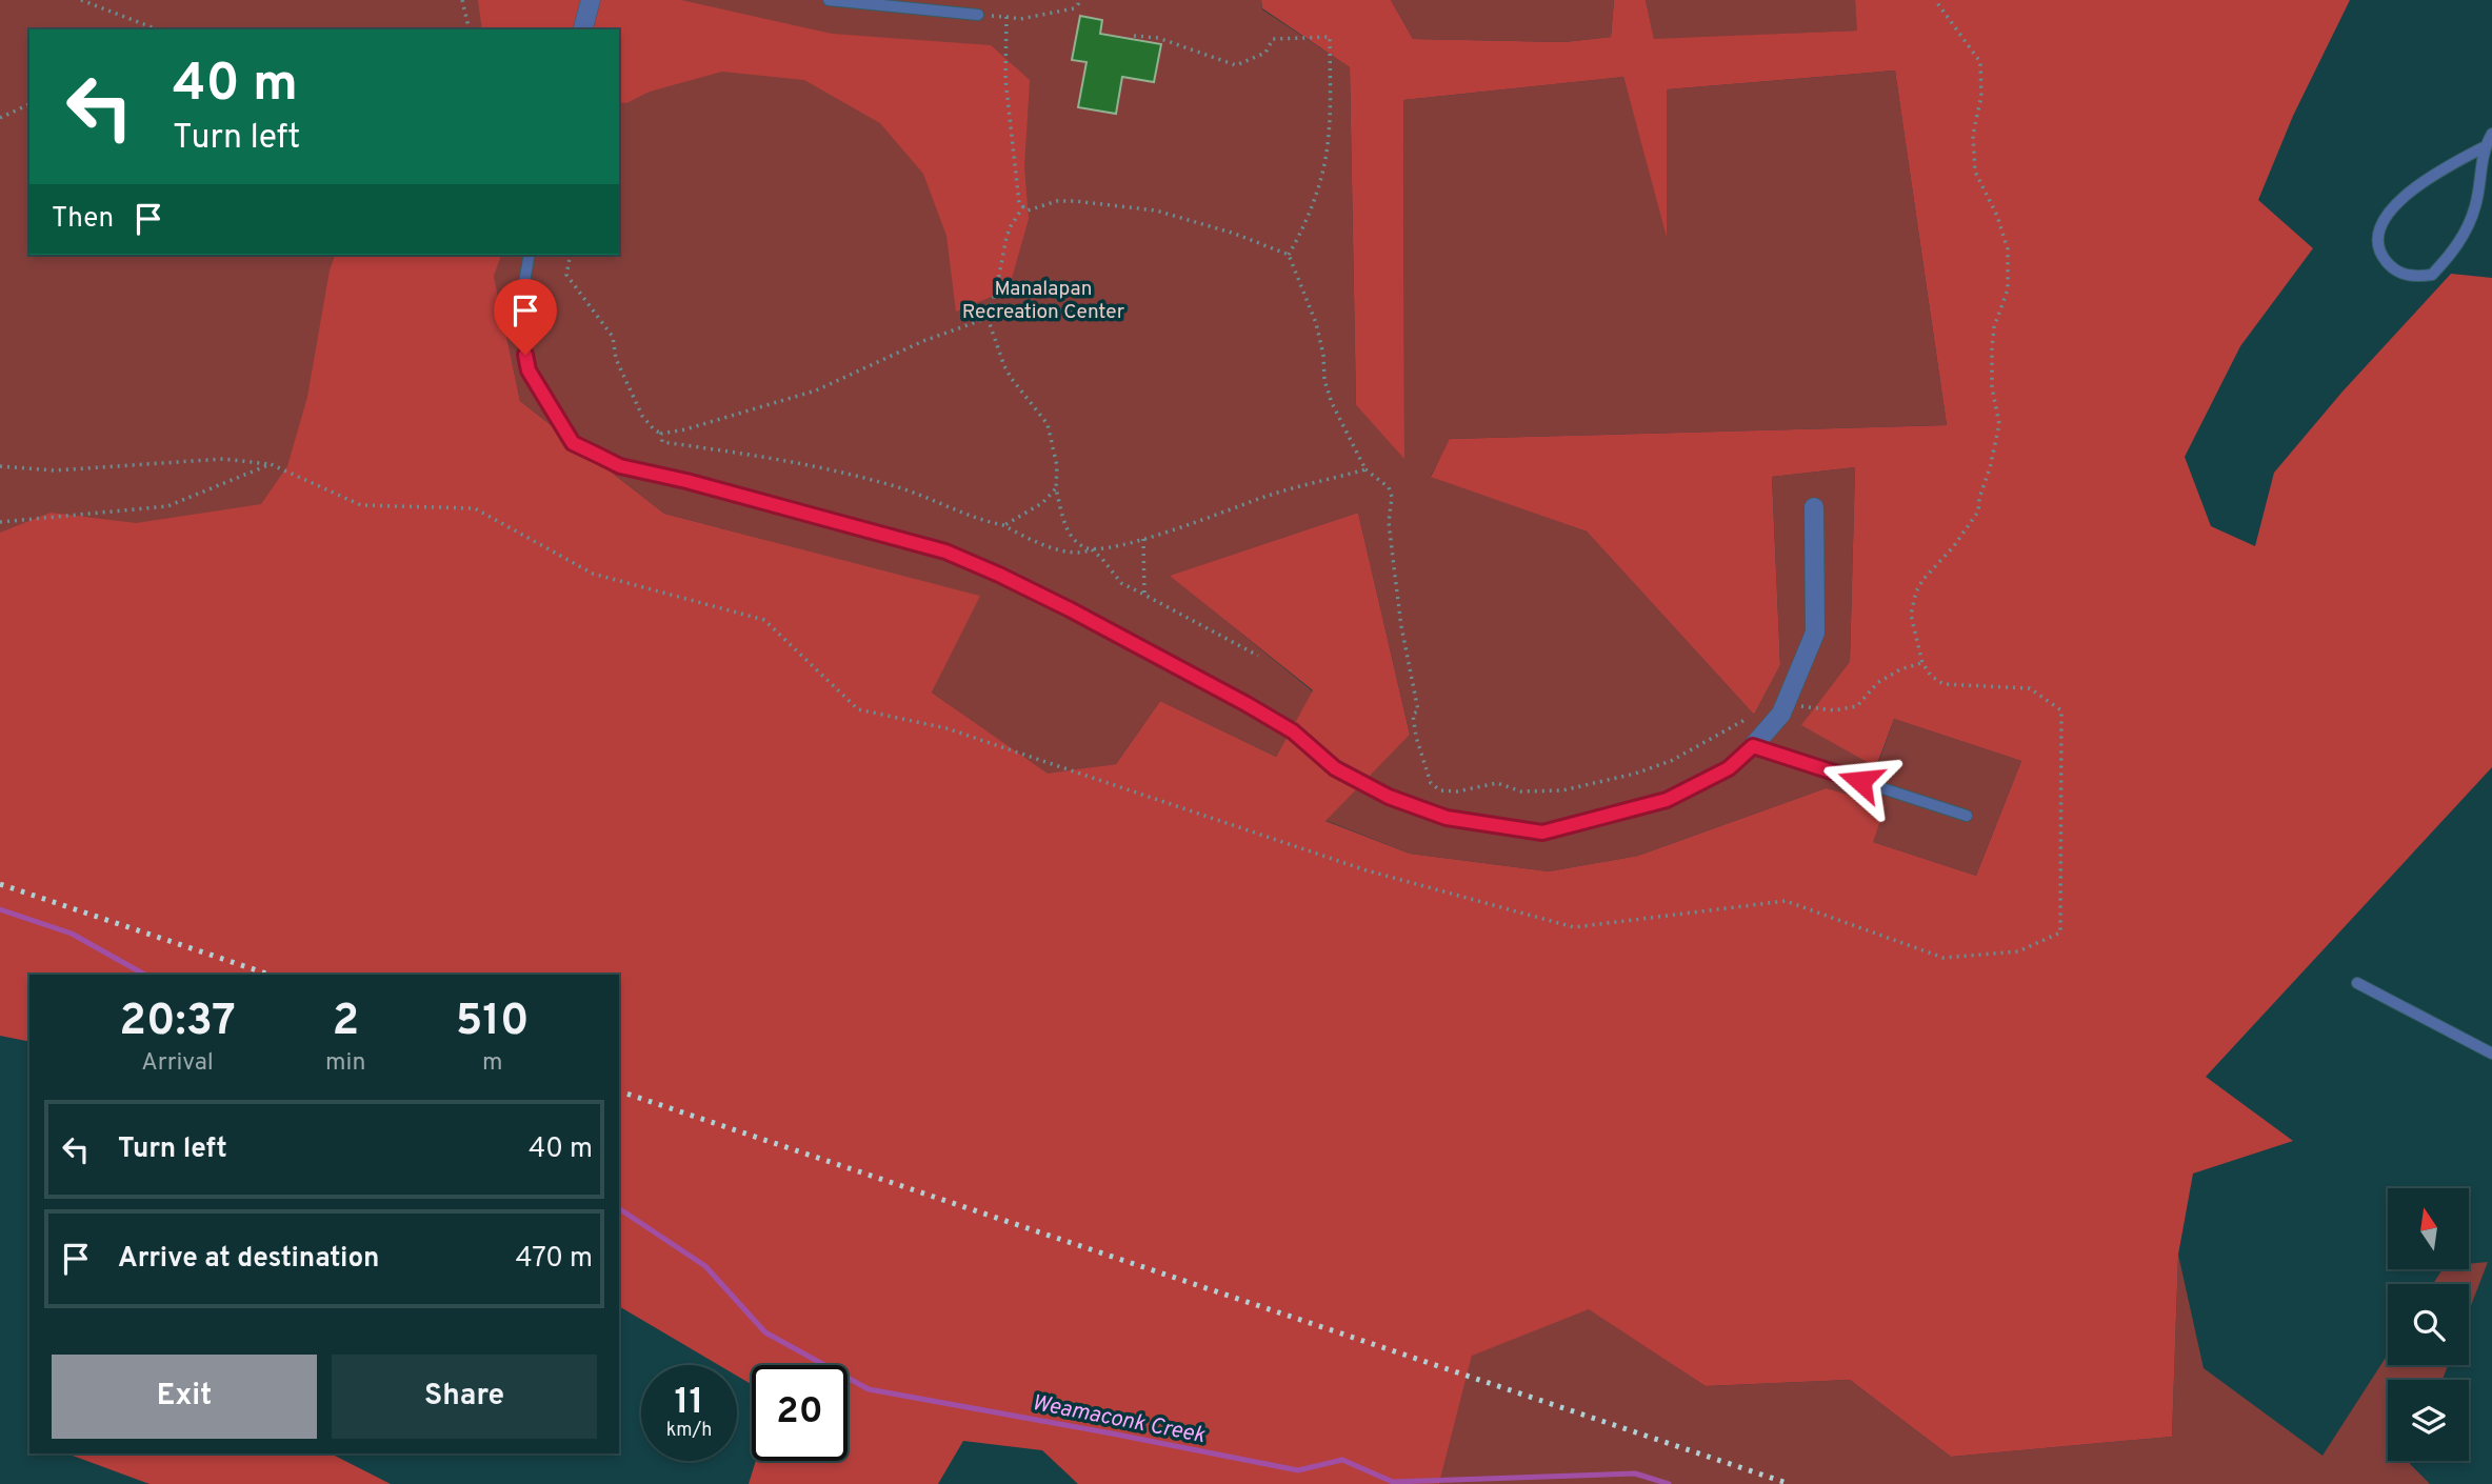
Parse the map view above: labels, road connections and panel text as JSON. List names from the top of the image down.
{
  "water": ["Weamaconk Creek"],
  "parks": ["Manalapan Recreation Center"],
  "north": "top",
  "page": {
    "turn": ["40 m", "Turn left"],
    "then": "Then",
    "eta": [
      "20:37",
      "Arrival",
      "2",
      "min",
      "510",
      "m"
    ],
    "list": [
      {
        "name": "Turn left",
        "value": "40 m"
      },
      {
        "name": "Arrive at destination",
        "value": "470 m"
      }
    ],
    "buttons": ["Exit", "Share"],
    "speed": "11 km/h",
    "limit": "20"
  }
}
